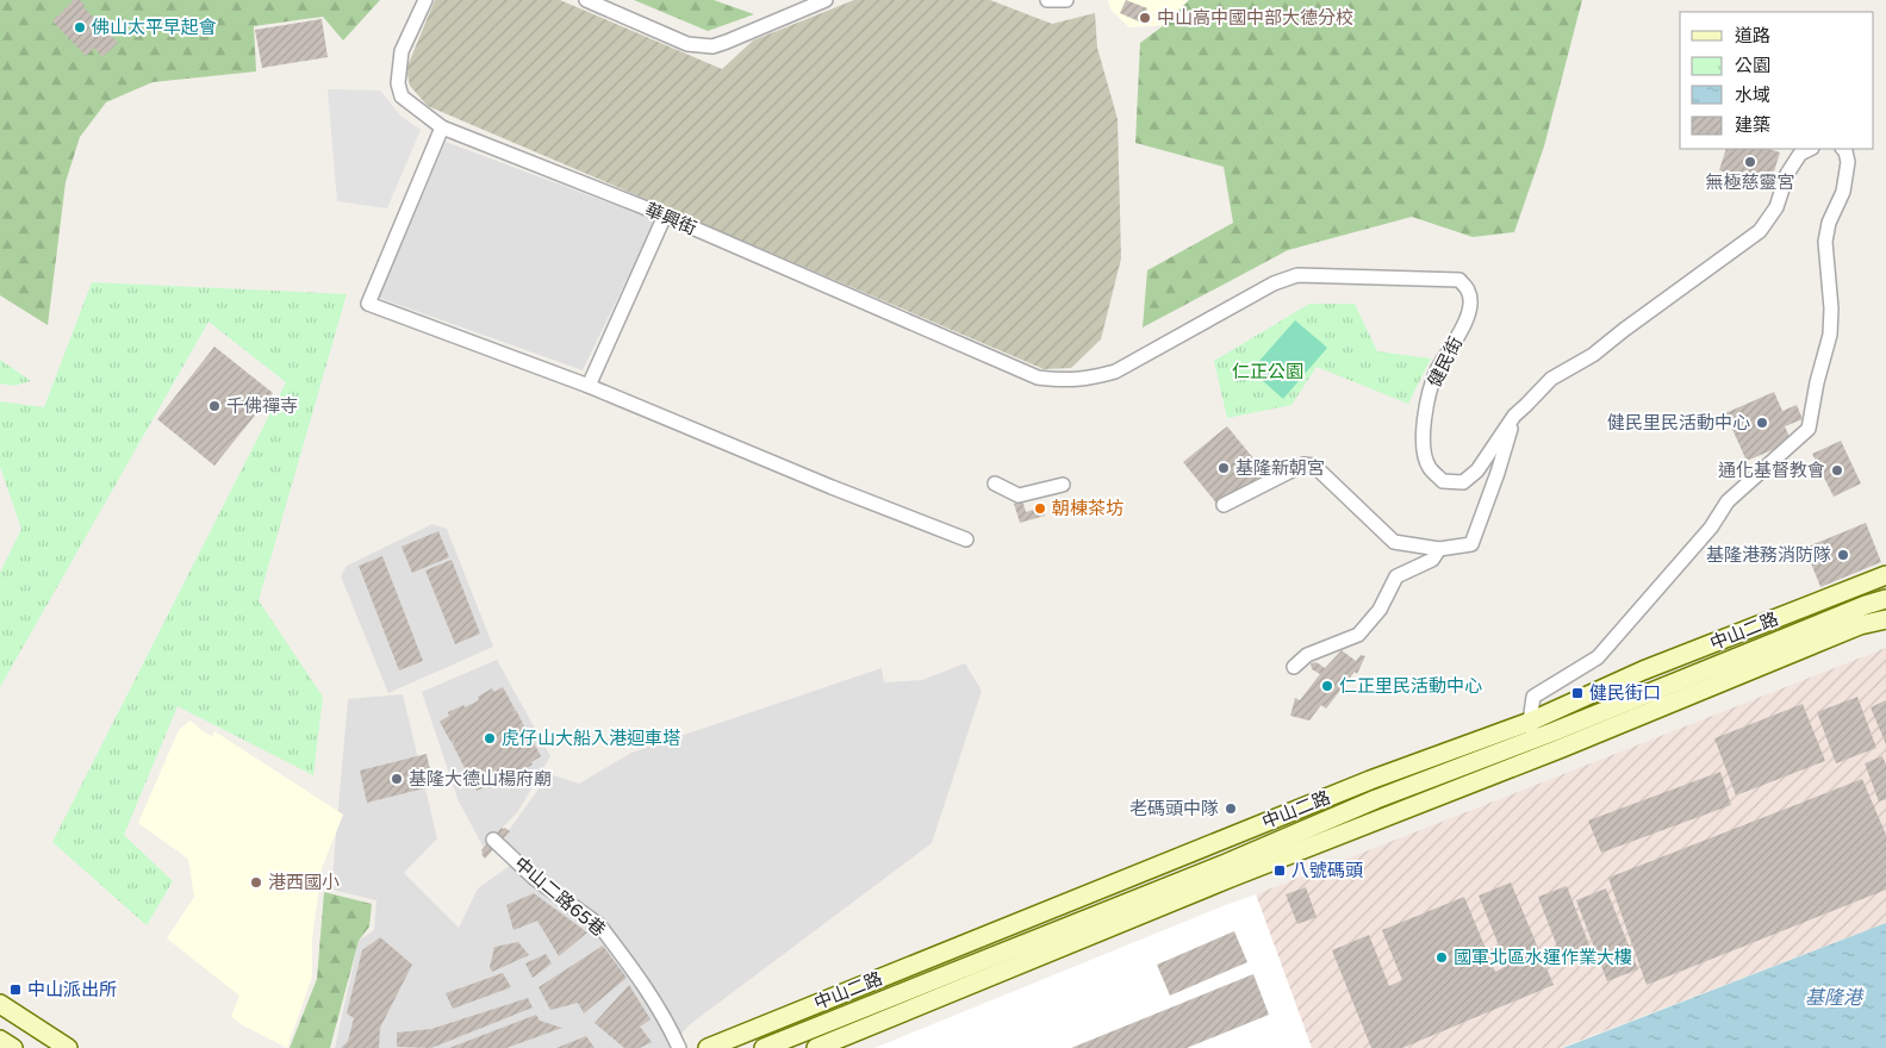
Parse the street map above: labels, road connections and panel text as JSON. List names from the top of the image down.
{
  "streets": {
    "street": [
      "華興街",
      "健民街",
      "中山二路",
      "中山二路65巷"
    ]
  },
  "crossings": [
    ["華興街", "健民街"]
  ],
  "water": ["基隆港"],
  "parks": ["仁正公園"],
  "places": {
    "other": [
      "中山高中國中部大德分校",
      "佛山太平早起會",
      "無極慈靈宮",
      "千佛禪寺",
      "健民里民活動中心",
      "基隆新朝宮",
      "通化基督教會",
      "朝棟茶坊",
      "基隆港務消防隊",
      "仁正里民活動中心",
      "虎仔山大船入港迴車塔",
      "基隆大德山楊府廟",
      "老碼頭中隊",
      "港西國小",
      "國軍北區水運作業大樓"
    ],
    "transit": ["健民街口", "八號碼頭", "中山派出所"]
  },
  "legend": [
    "道路",
    "公園",
    "水域",
    "建築"
  ]
}
